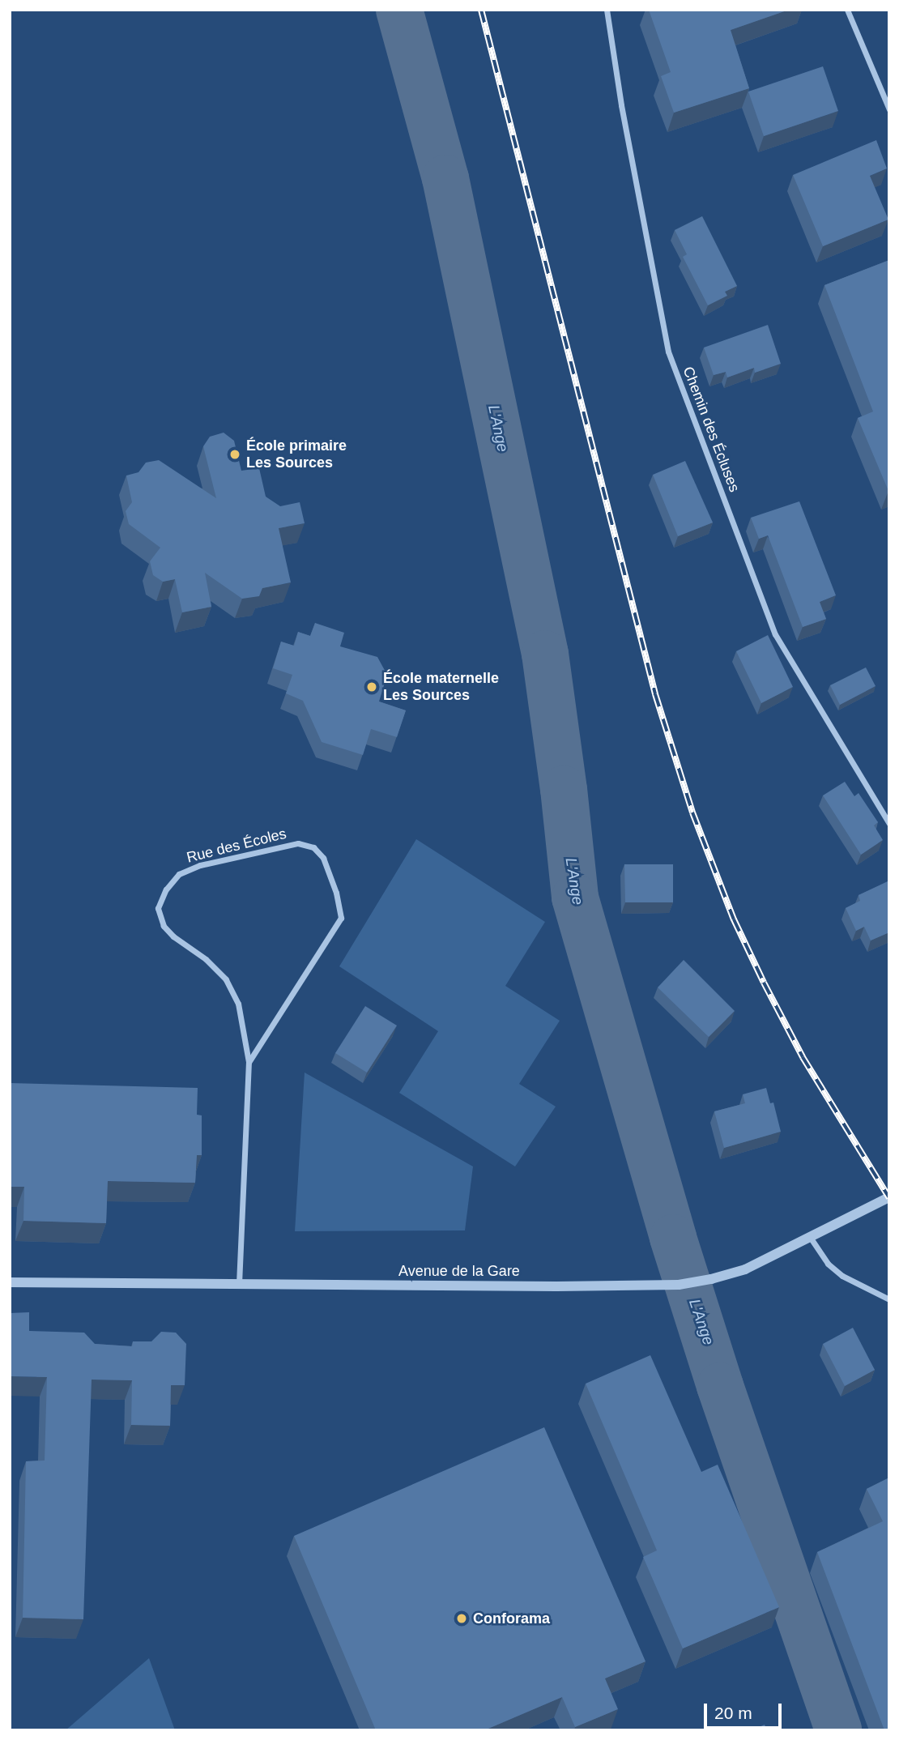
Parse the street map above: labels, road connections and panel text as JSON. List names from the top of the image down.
{
  "streets": {
    "street": ["Chemin des Écluses", "Rue des Écoles", "Avenue de la Gare"]
  },
  "crossings": [
    ["Rue des Écoles", "Avenue de la Gare"]
  ],
  "water": ["L'Ange"],
  "places": ["École primaire Les Sources", "École maternelle Les Sources", "Conforama"],
  "scale_bar": "20 m"
}
